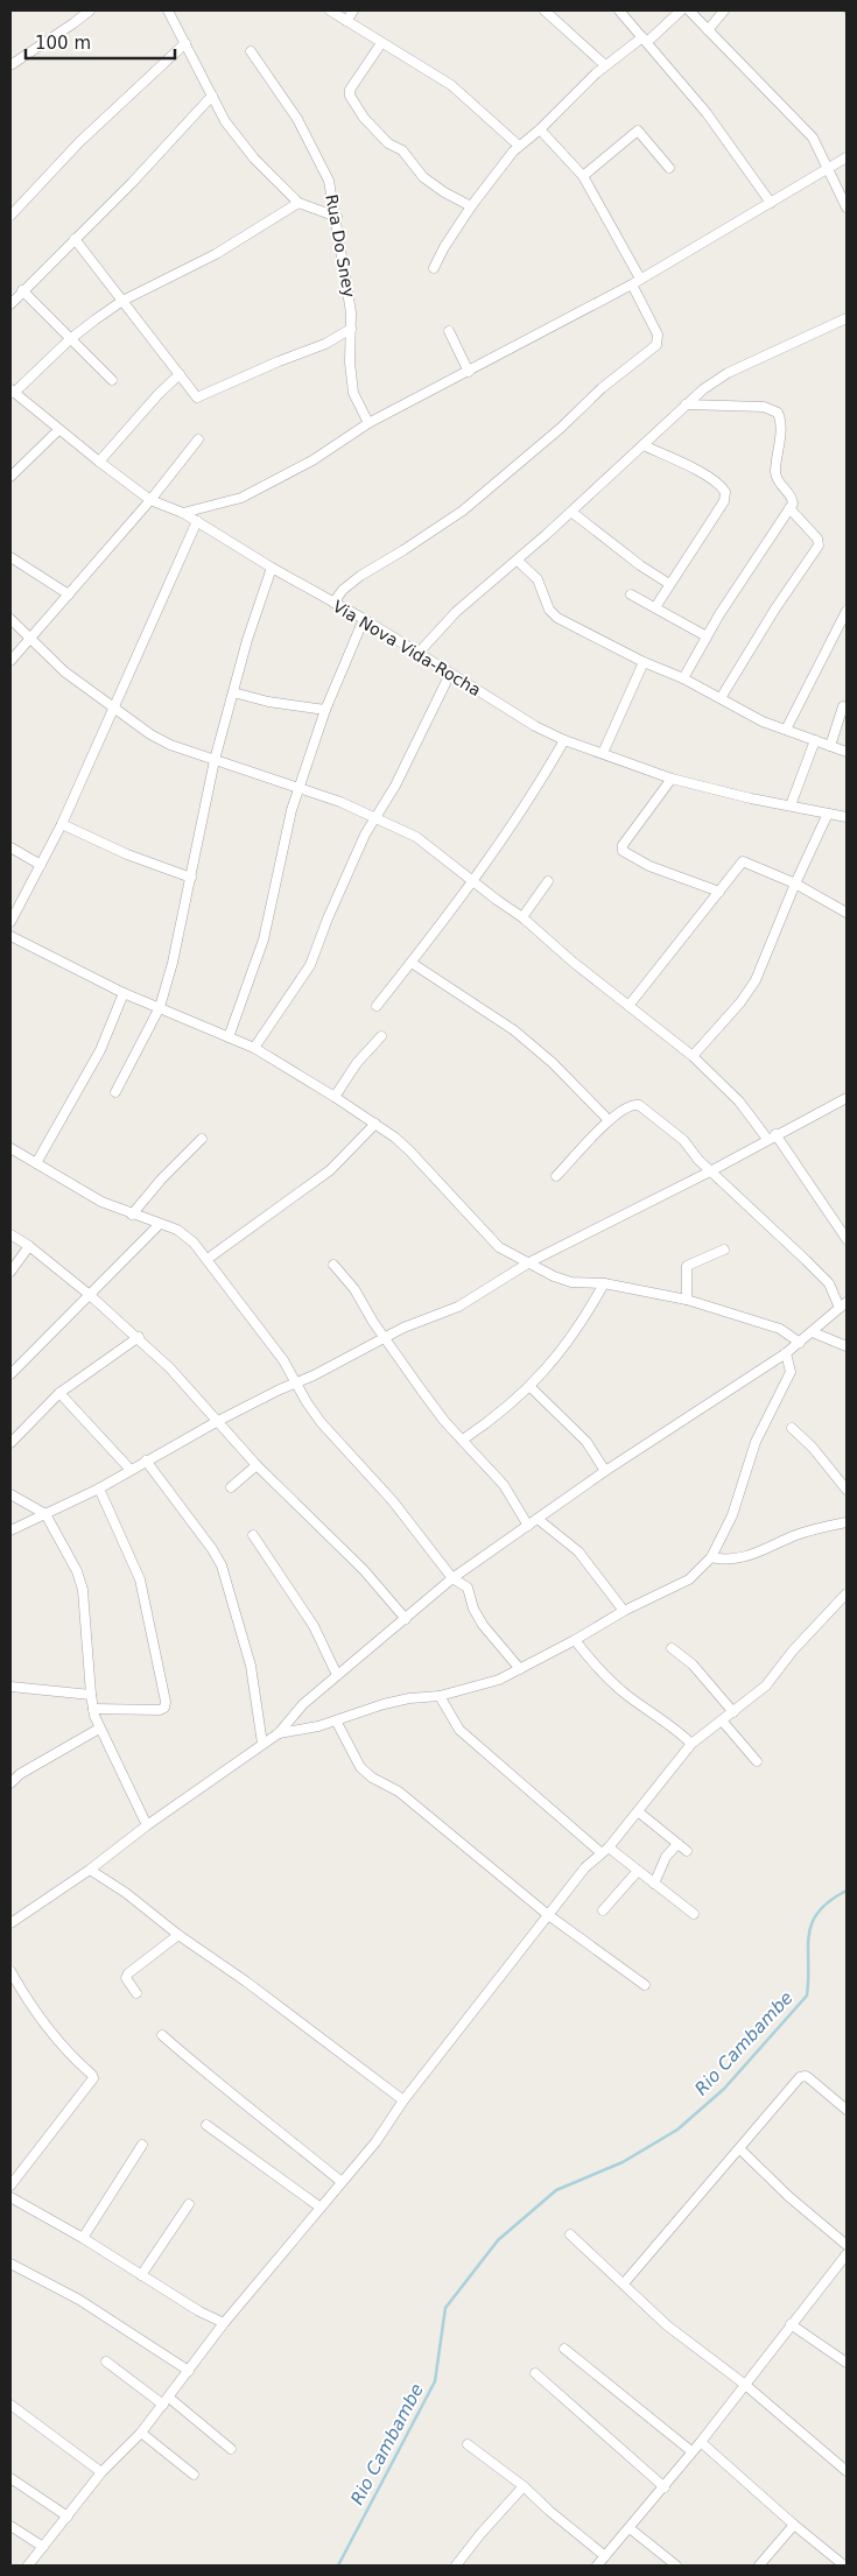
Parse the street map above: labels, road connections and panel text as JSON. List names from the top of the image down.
{
  "streets": {
    "street": ["Rua Do Sney", "Via Nova Vida-Rocha"]
  },
  "water": ["Rio Cambambe"],
  "scale_bar": "100 m"
}
